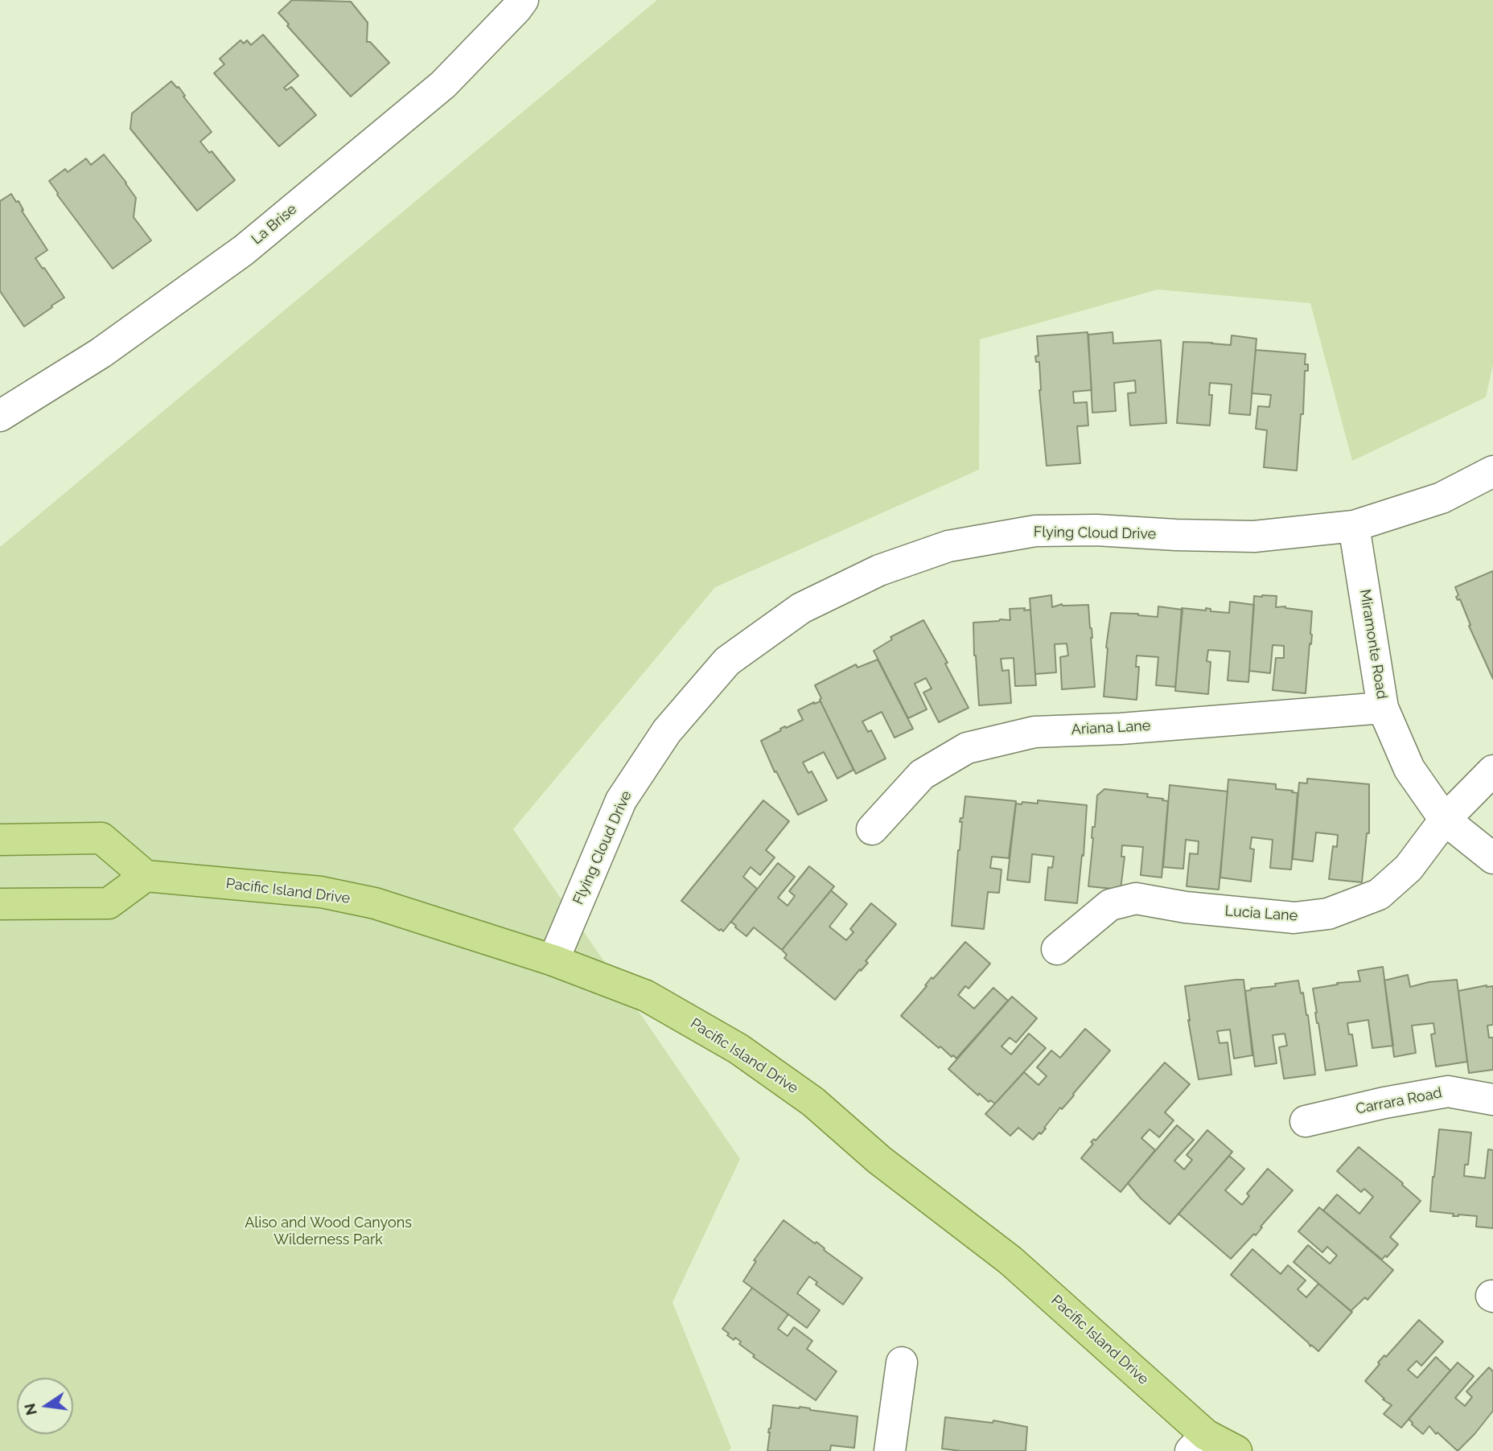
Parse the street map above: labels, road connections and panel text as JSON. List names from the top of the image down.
{
  "streets": {
    "main road": ["Pacific Island Drive"],
    "street": [
      "La Brise",
      "Flying Cloud Drive",
      "Miramonte Road",
      "Ariana Lane",
      "Lucia Lane",
      "Carrara Road"
    ]
  },
  "crossings": [
    ["Flying Cloud Drive", "Miramonte Road"],
    ["Flying Cloud Drive", "Pacific Island Drive"],
    ["Miramonte Road", "Ariana Lane"],
    ["Miramonte Road", "Lucia Lane"]
  ],
  "parks": ["Aliso and Wood Canyons Wilderness Park"],
  "north": "left"
}
